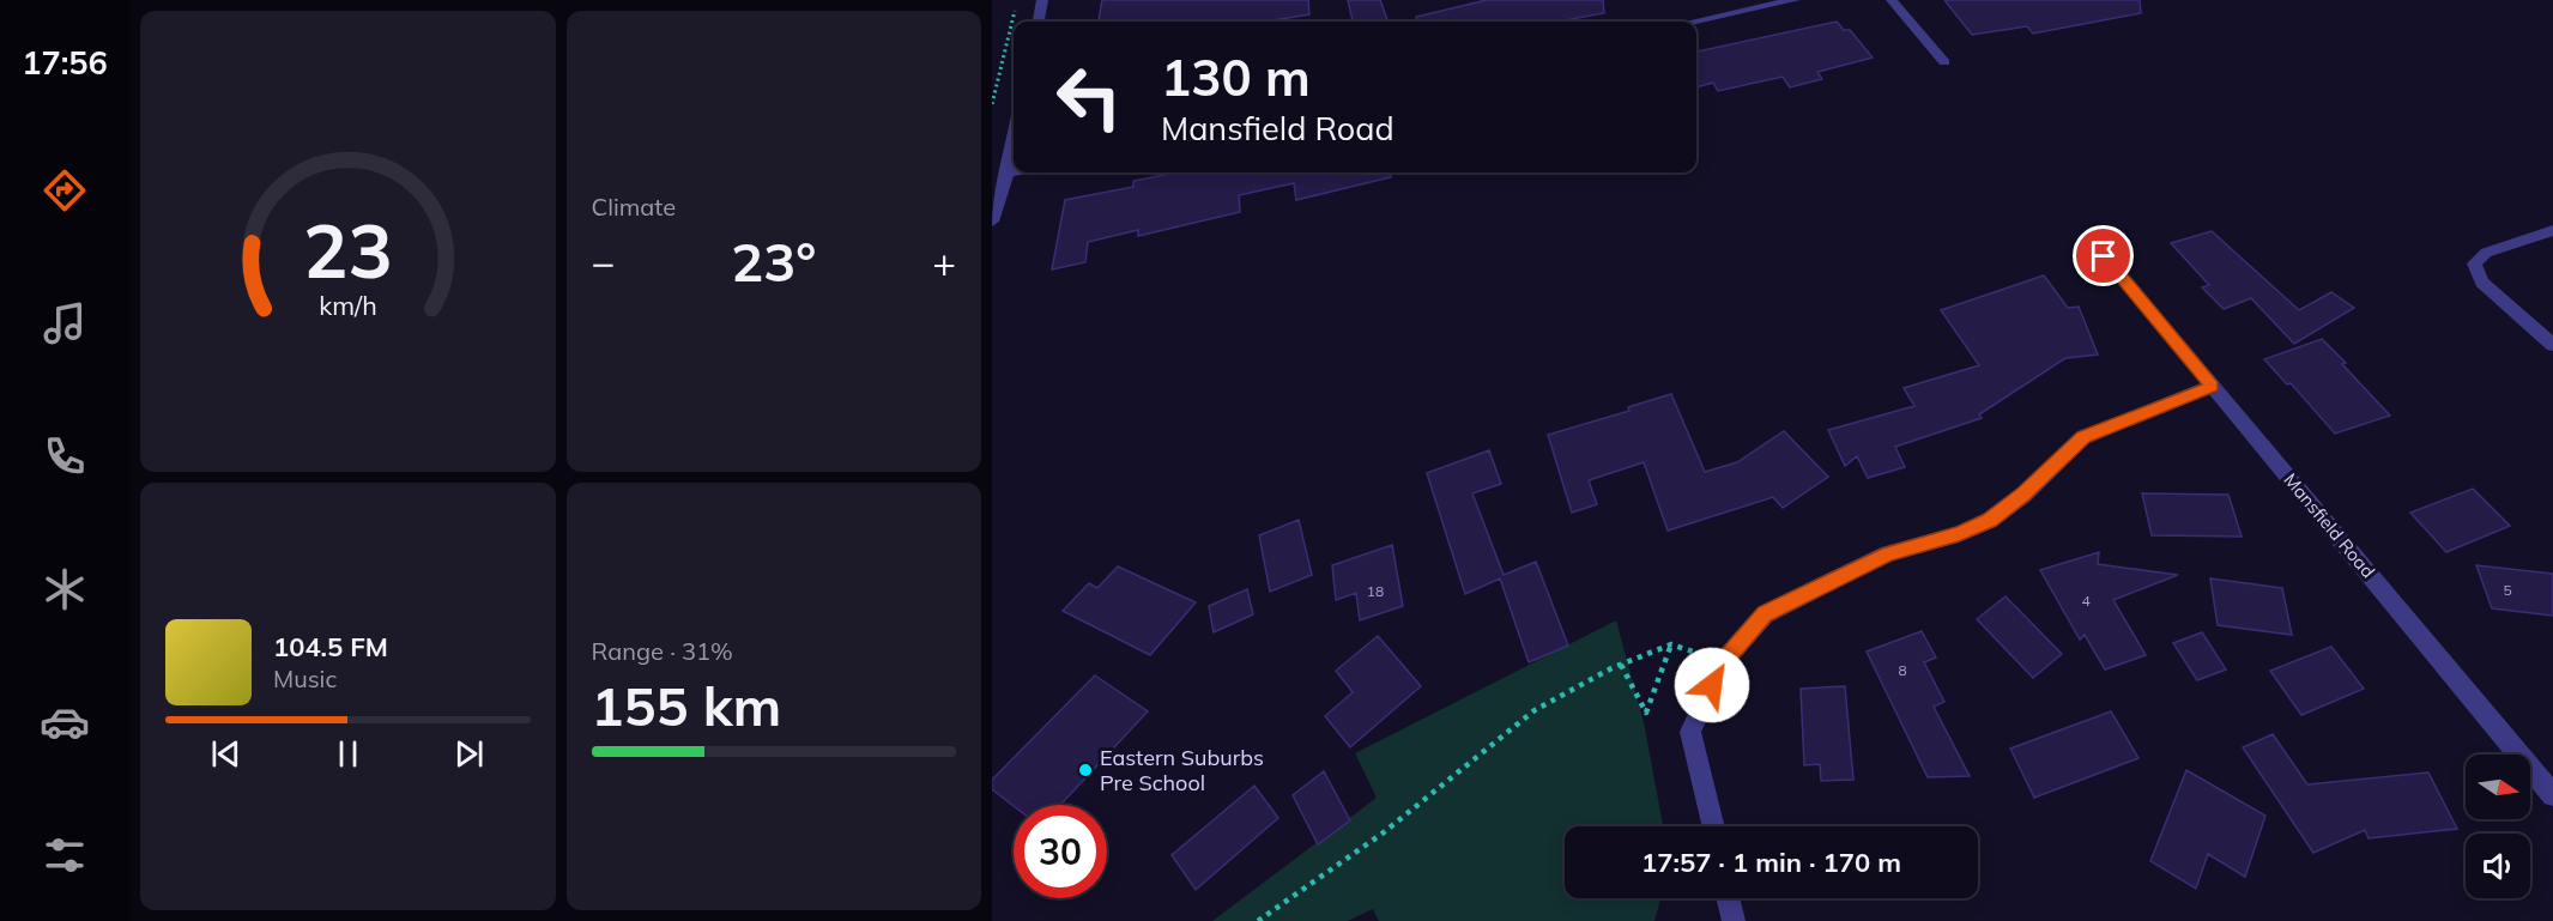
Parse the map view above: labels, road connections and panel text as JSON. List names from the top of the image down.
{
  "streets": {
    "street": ["Mansfield Road"]
  },
  "places": ["Eastern Suburbs Pre School"],
  "house_numbers": [
    "5",
    "18",
    "4",
    "8"
  ],
  "north": "right",
  "page": {
    "tabs": "17:56",
    "tile": [
      "Climate",
      ["Range · 31%", "155 km"]
    ],
    "turn": ["130 m", "Mansfield Road"],
    "heat": ["−", "23°", "+"],
    "song": ["104.5 FM", "Music"],
    "limit": "30",
    "trip": "17:57 · 1 min · 170 m",
    "gauge": ["23", "km/h"]
  }
}
